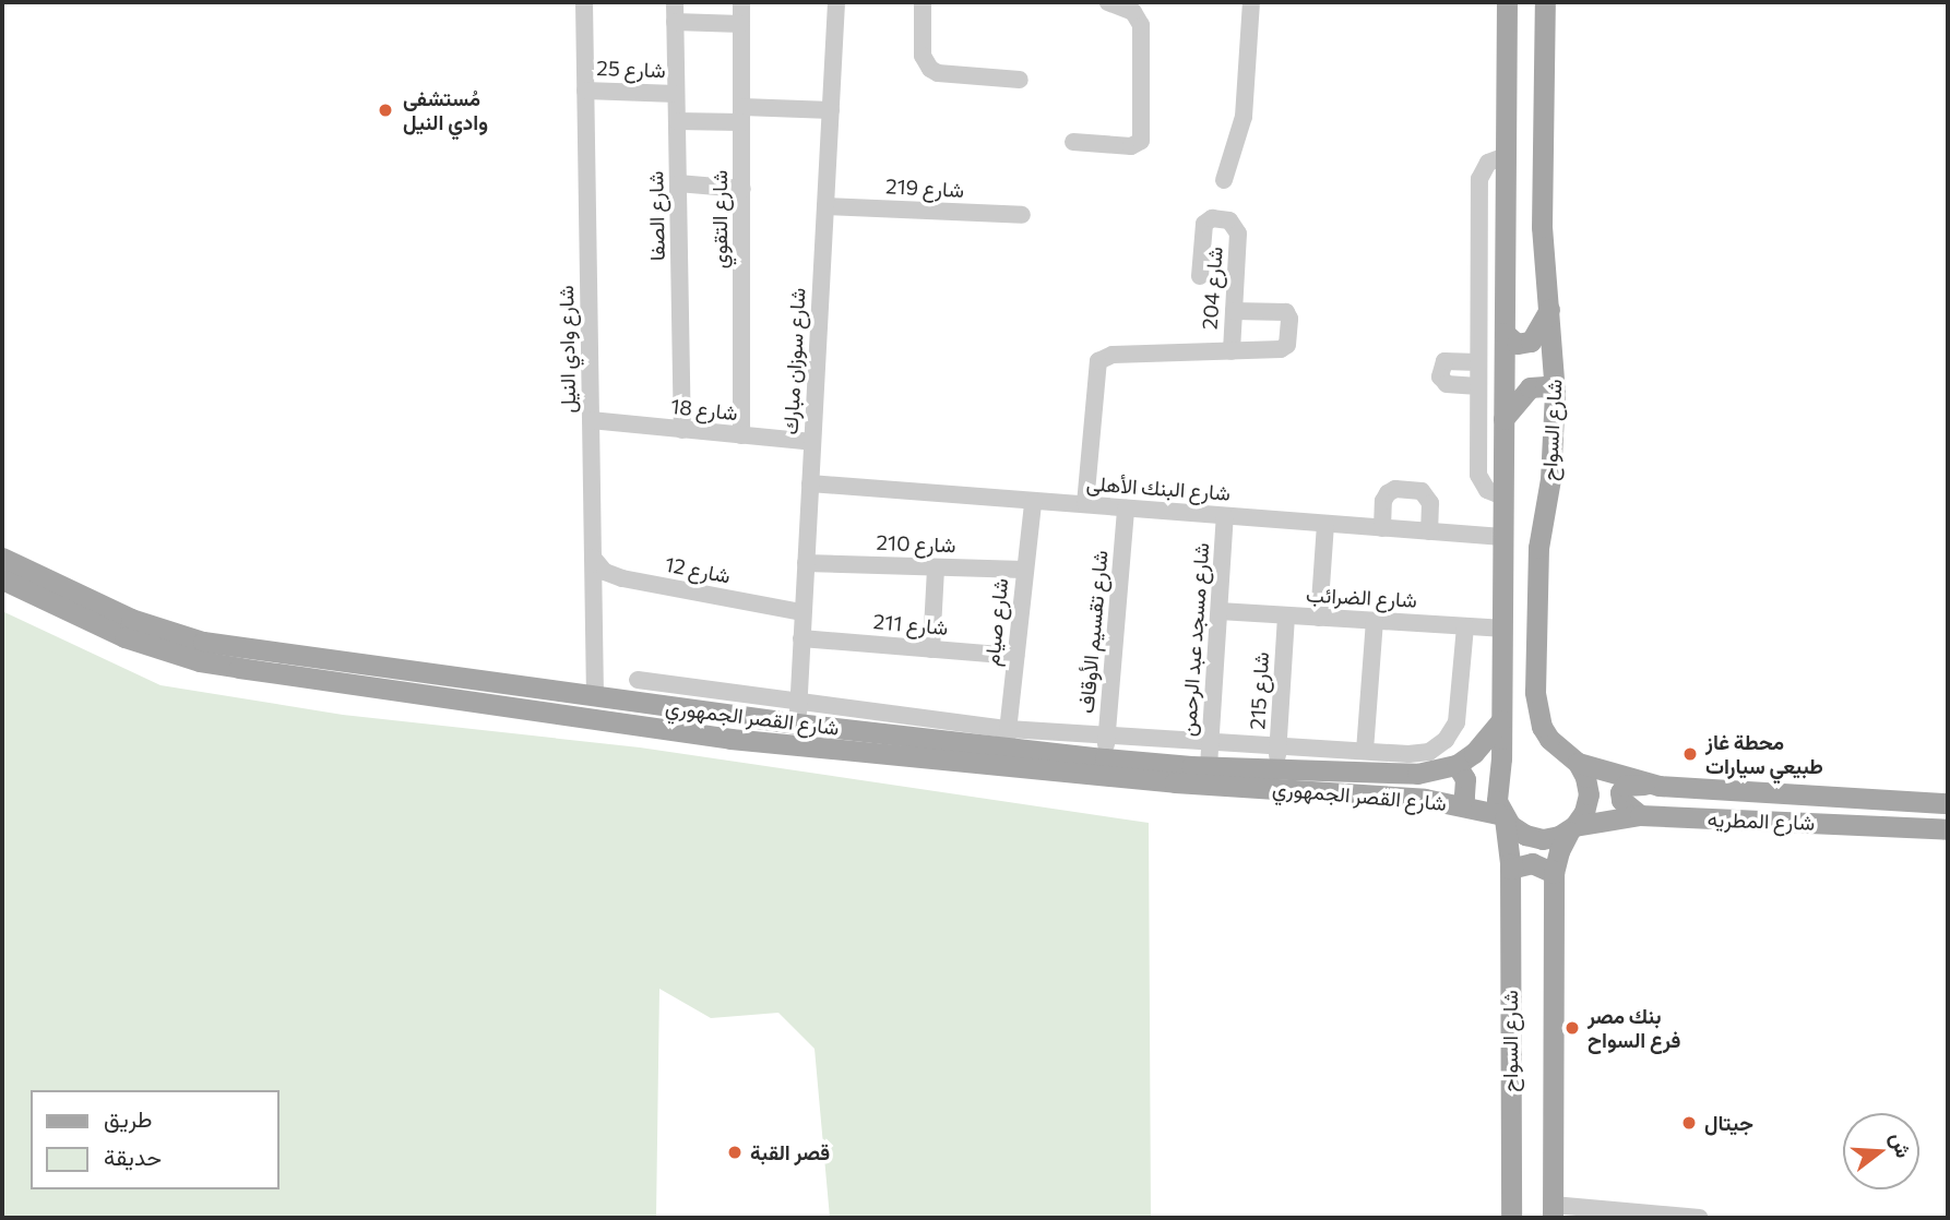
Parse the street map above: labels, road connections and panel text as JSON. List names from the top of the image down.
{
  "streets": {
    "main road": ["شارع السواح", "شارع القصر الجمهوري", "شارع المطريه"],
    "street": [
      "شارع 25",
      "شارع 219",
      "شارع الصفا",
      "شارع التقوي",
      "شارع 204",
      "شارع وادي النيل",
      "شارع سوزان مبارك",
      "شارع 18",
      "شارع البنك الأهلى",
      "شارع 210",
      "شارع 12",
      "شارع الضرائب",
      "شارع صيام",
      "شارع 211",
      "شارع تقسيم الأوقاف",
      "شارع مسجد عبد الرحمن",
      "شارع 215"
    ]
  },
  "crossings": [
    ["شارع 25", "شارع الصفا"],
    ["شارع 25", "شارع وادي النيل"],
    ["شارع 219", "شارع سوزان مبارك"],
    ["شارع الصفا", "شارع 18"],
    ["شارع التقوي", "شارع 18"],
    ["شارع وادي النيل", "شارع 18"],
    ["شارع وادي النيل", "شارع 12"],
    ["شارع وادي النيل", "شارع القصر الجمهوري"],
    ["شارع سوزان مبارك", "شارع 18"],
    ["شارع سوزان مبارك", "شارع البنك الأهلى"],
    ["شارع سوزان مبارك", "شارع 210"],
    ["شارع سوزان مبارك", "شارع 12"],
    ["شارع سوزان مبارك", "شارع 211"],
    ["شارع سوزان مبارك", "شارع القصر الجمهوري"],
    ["شارع السواح", "شارع البنك الأهلى"],
    ["شارع السواح", "شارع الضرائب"],
    ["شارع السواح", "شارع القصر الجمهوري"],
    ["شارع السواح", "شارع المطريه"],
    ["شارع البنك الأهلى", "شارع صيام"],
    ["شارع البنك الأهلى", "شارع تقسيم الأوقاف"],
    ["شارع البنك الأهلى", "شارع مسجد عبد الرحمن"],
    ["شارع 210", "شارع صيام"],
    ["شارع الضرائب", "شارع مسجد عبد الرحمن"],
    ["شارع الضرائب", "شارع 215"],
    ["شارع صيام", "شارع 211"],
    ["شارع صيام", "شارع القصر الجمهوري"],
    ["شارع تقسيم الأوقاف", "شارع القصر الجمهوري"],
    ["شارع مسجد عبد الرحمن", "شارع القصر الجمهوري"],
    ["شارع 215", "شارع القصر الجمهوري"]
  ],
  "places": [
    "مُستشفى وادي النيل",
    "محطة غاز طبيعي سيارات",
    "بنك مصر فرع السواح",
    "جيتال",
    "قصر القبة"
  ],
  "legend": ["طريق", "حديقة"],
  "north": "right"
}
